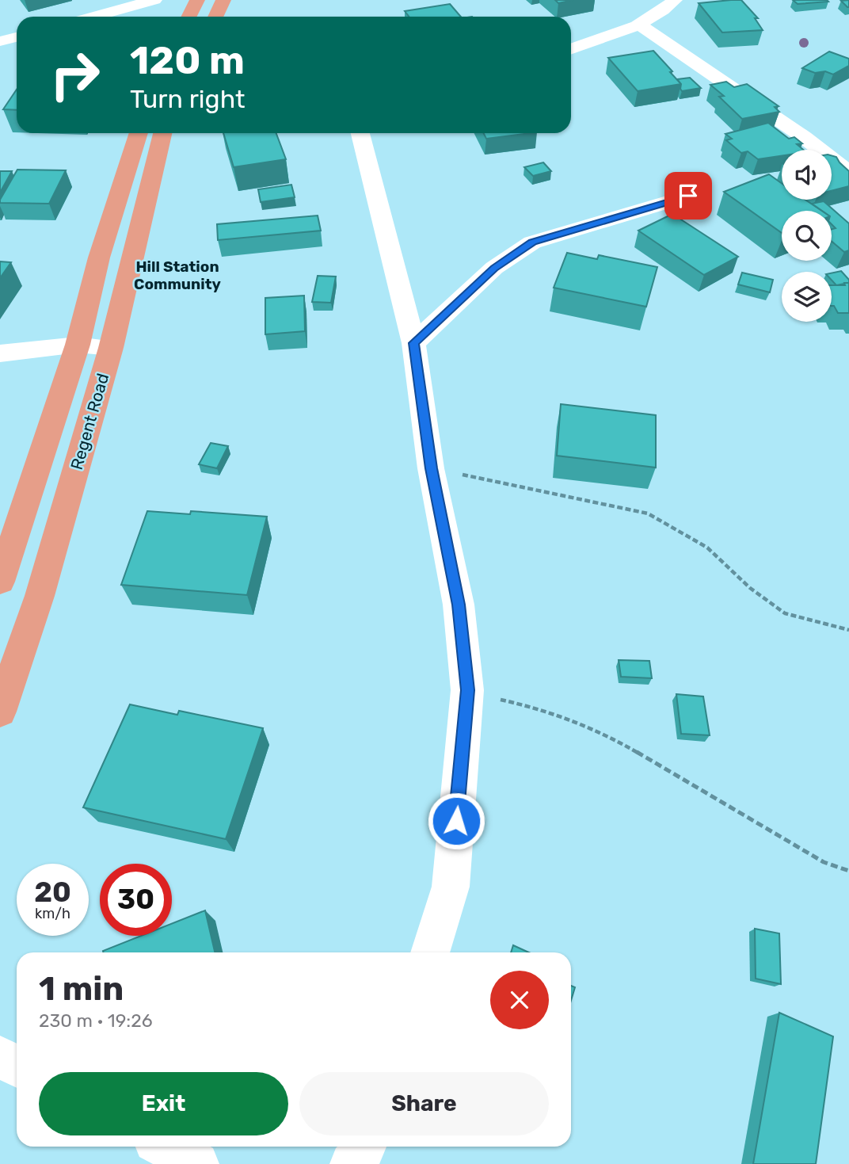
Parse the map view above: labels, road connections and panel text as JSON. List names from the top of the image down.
{
  "streets": {
    "main road": ["Regent Road"]
  },
  "districts": ["Hill Station Community"],
  "page": {
    "turn": ["120 m", "Turn right"],
    "speed": "20 km/h",
    "limit": "30",
    "heading": ["1 min", "230 m · 19:26"],
    "buttons": ["Exit", "Share"]
  }
}
